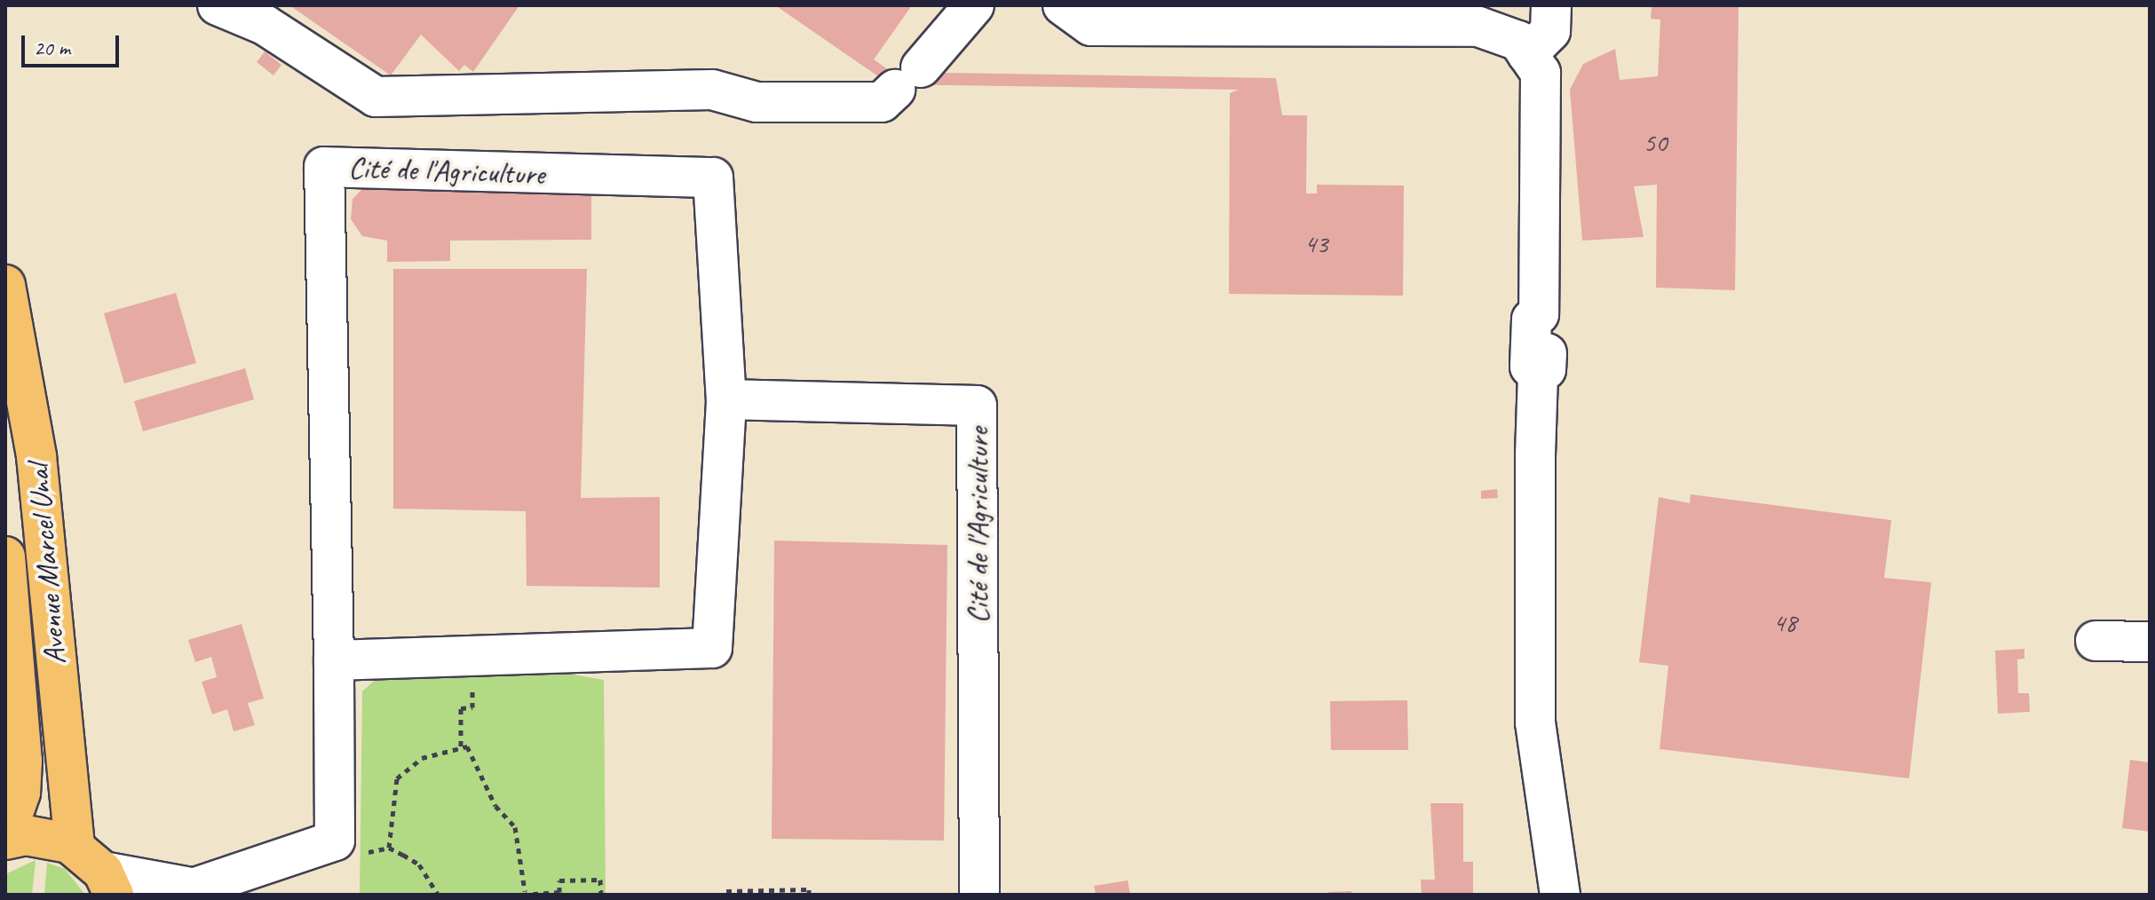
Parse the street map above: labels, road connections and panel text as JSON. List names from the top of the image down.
{
  "streets": {
    "main road": ["Avenue Marcel Unal"],
    "street": ["Cité de l'Agriculture"]
  },
  "house_numbers": ["50", "43", "48"],
  "scale_bar": "20 m"
}
